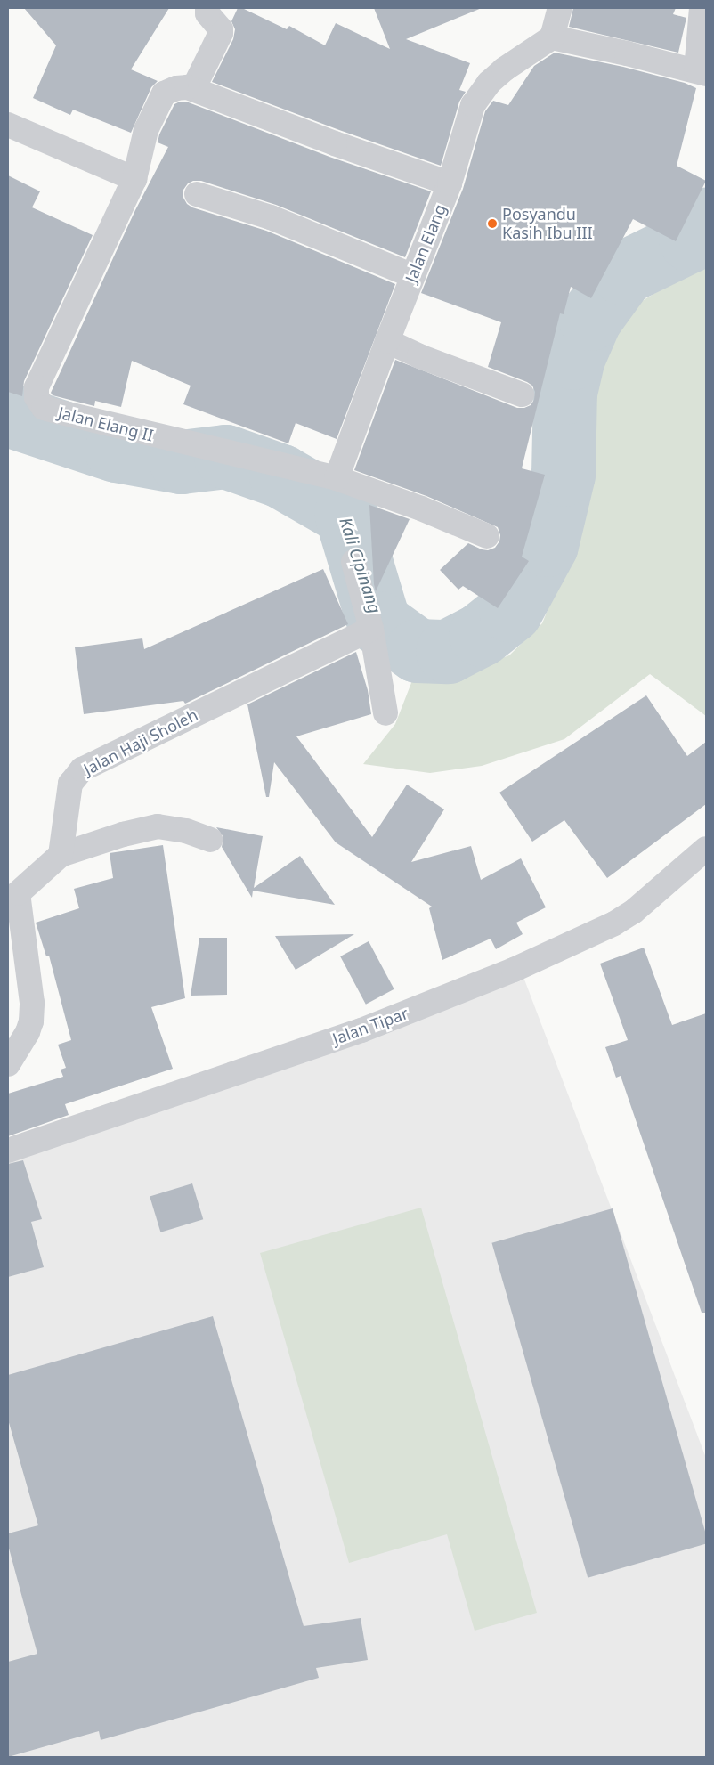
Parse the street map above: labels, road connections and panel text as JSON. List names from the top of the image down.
{
  "streets": {
    "street": [
      "Jalan Elang",
      "Jalan Elang II",
      "Jalan Haji Sholeh",
      "Jalan Tipar"
    ]
  },
  "crossings": [
    ["Jalan Elang", "Jalan Elang II"]
  ],
  "water": ["Kali Cipinang"],
  "places": ["Posyandu Kasih Ibu III"]
}
